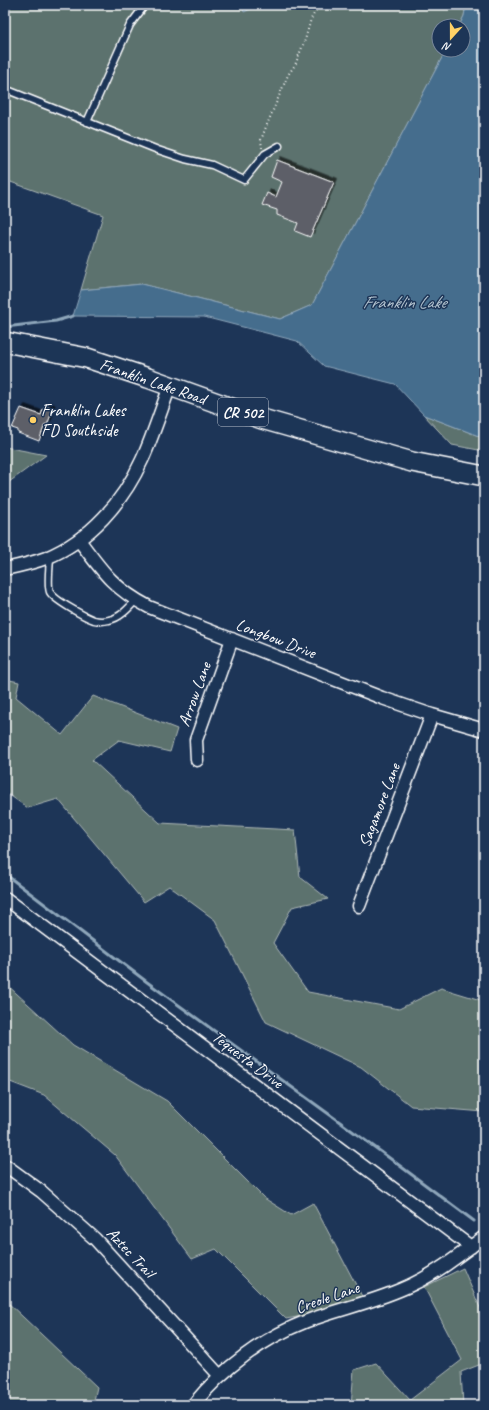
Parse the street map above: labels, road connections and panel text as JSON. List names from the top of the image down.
{
  "streets": {
    "main road": ["Franklin Lake Road", "CR 502"],
    "street": [
      "Longbow Drive",
      "Arrow Lane",
      "Sagamore Lane",
      "Tequesta Drive",
      "Aztec Trail",
      "Creole Lane"
    ]
  },
  "crossings": [
    ["Longbow Drive", "Arrow Lane"],
    ["Longbow Drive", "Sagamore Lane"],
    ["Tequesta Drive", "Creole Lane"],
    ["Aztec Trail", "Creole Lane"]
  ],
  "water": ["Franklin Lake"],
  "places": ["Franklin Lakes FD Southside"],
  "north": "bottom"
}
